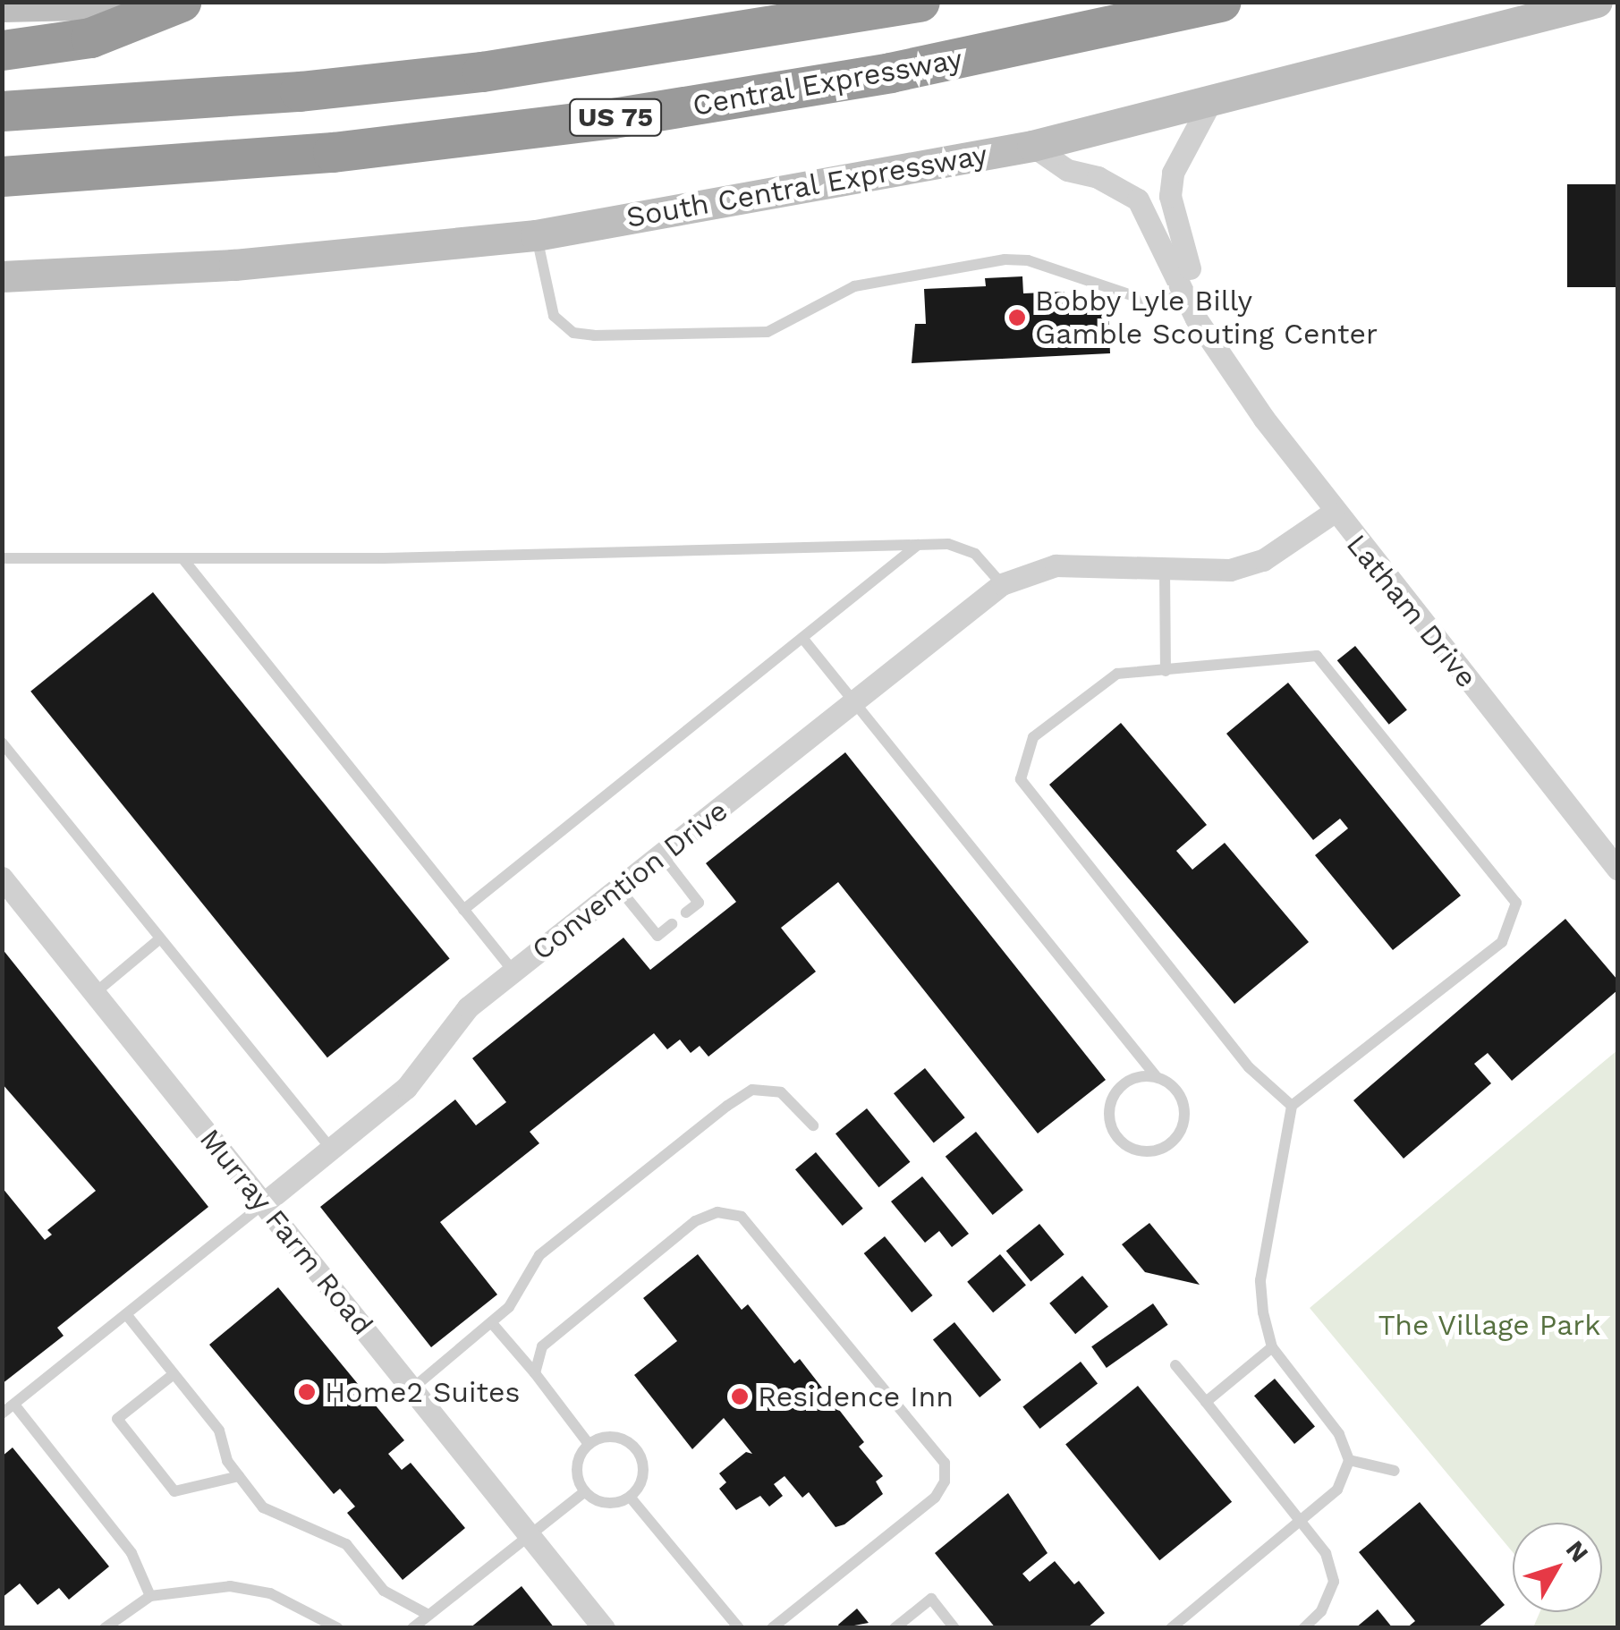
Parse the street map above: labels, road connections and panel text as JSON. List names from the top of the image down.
{
  "streets": {
    "highway": ["Central Expressway", "US 75"],
    "main road": ["South Central Expressway"],
    "street": ["Latham Drive", "Convention Drive", "Murray Farm Road"]
  },
  "crossings": [
    ["South Central Expressway", "Latham Drive"],
    ["Latham Drive", "Convention Drive"],
    ["Convention Drive", "Murray Farm Road"]
  ],
  "parks": ["The Village Park"],
  "places": ["Bobby Lyle Billy Gamble Scouting Center", "Home2 Suites", "Residence Inn"],
  "north": "top right"
}
